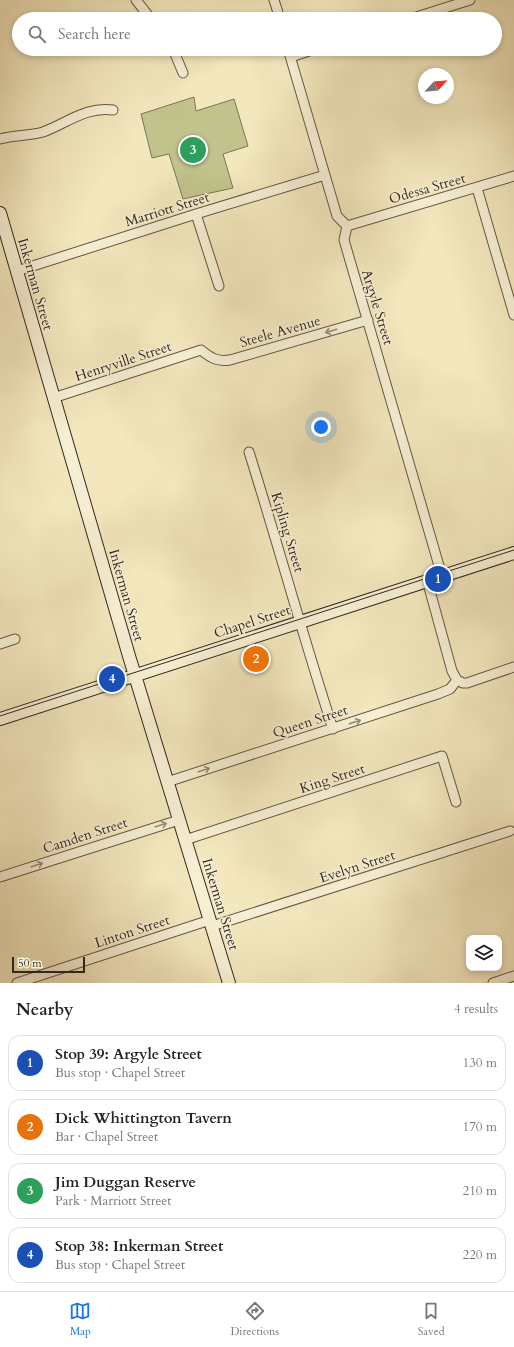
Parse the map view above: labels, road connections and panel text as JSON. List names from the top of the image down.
{
  "streets": {
    "street": [
      "Odessa Street",
      "Marriott Street",
      "Inkerman Street",
      "Argyle Street",
      "Steele Avenue",
      "Henryville Street",
      "Kipling Street",
      "Chapel Street",
      "Queen Street",
      "King Street",
      "Camden Street",
      "Evelyn Street",
      "Linton Street"
    ]
  },
  "crossings": [
    ["Odessa Street", "Argyle Street"],
    ["Marriott Street", "Inkerman Street"],
    ["Inkerman Street", "Henryville Street"],
    ["Inkerman Street", "Chapel Street"],
    ["Inkerman Street", "Queen Street"],
    ["Inkerman Street", "King Street"],
    ["Inkerman Street", "Camden Street"],
    ["Inkerman Street", "Evelyn Street"],
    ["Inkerman Street", "Linton Street"],
    ["Argyle Street", "Steele Avenue"],
    ["Argyle Street", "Chapel Street"],
    ["Steele Avenue", "Henryville Street"],
    ["Kipling Street", "Chapel Street"],
    ["Kipling Street", "Queen Street"],
    ["Evelyn Street", "Linton Street"]
  ],
  "one_way": ["Steele Avenue", "Queen Street", "Camden Street"],
  "scale_bar": "50 m",
  "north": "top right",
  "page": {
    "search": "Search here",
    "pins": [
      "3",
      "1",
      "2",
      "4"
    ],
    "scale": "50 m",
    "heading": ["Nearby", "4 results"],
    "list": [
      {
        "mark": "1",
        "name": "Stop 39: Argyle Street",
        "note": "Bus stop · Chapel Street",
        "value": "130 m"
      },
      {
        "mark": "2",
        "name": "Dick Whittington Tavern",
        "note": "Bar · Chapel Street",
        "value": "170 m"
      },
      {
        "mark": "3",
        "name": "Jim Duggan Reserve",
        "note": "Park · Marriott Street",
        "value": "210 m"
      },
      {
        "mark": "4",
        "name": "Stop 38: Inkerman Street",
        "note": "Bus stop · Chapel Street",
        "value": "220 m"
      }
    ],
    "nav": ["Map", "Directions", "Saved"]
  }
}
